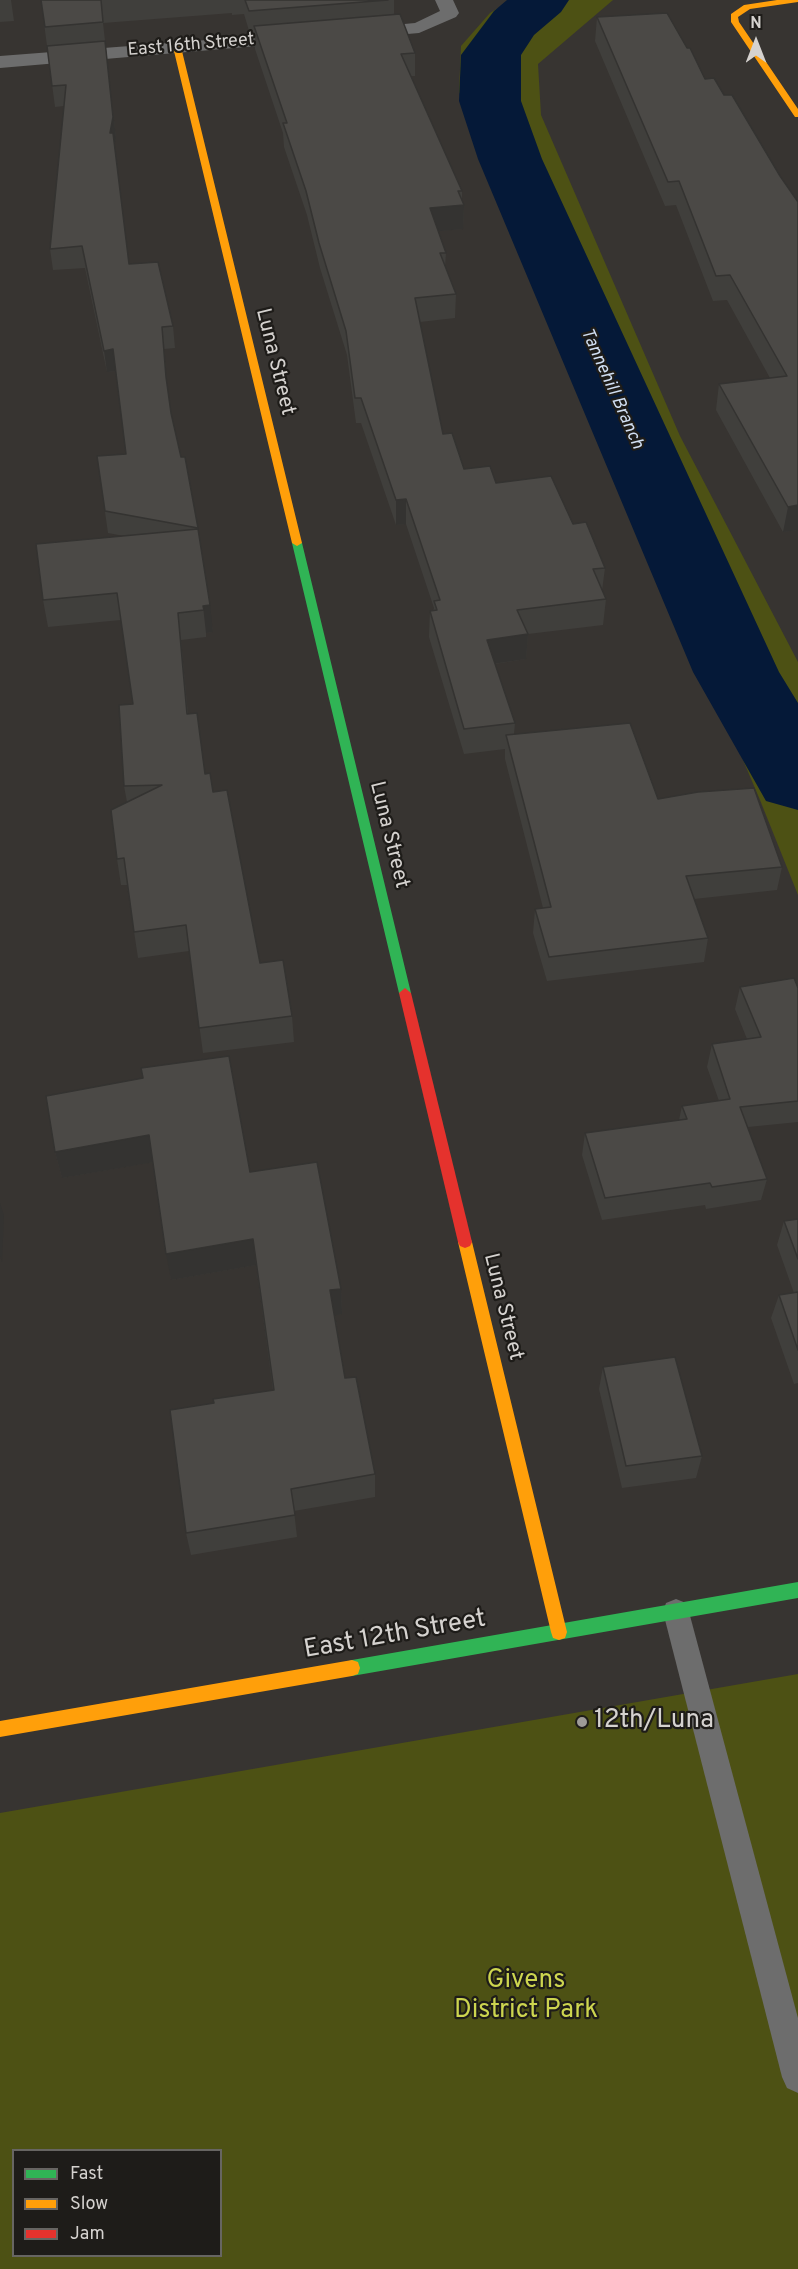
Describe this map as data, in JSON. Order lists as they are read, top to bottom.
{
  "streets": {
    "street": ["East 16th Street", "Luna Street", "East 12th Street"]
  },
  "crossings": [
    ["East 16th Street", "Luna Street"],
    ["Luna Street", "East 12th Street"]
  ],
  "water": ["Tannehill Branch"],
  "parks": ["Givens District Park"],
  "places": ["12th/Luna"],
  "legend": ["Fast", "Slow", "Jam"],
  "north": "top"
}
